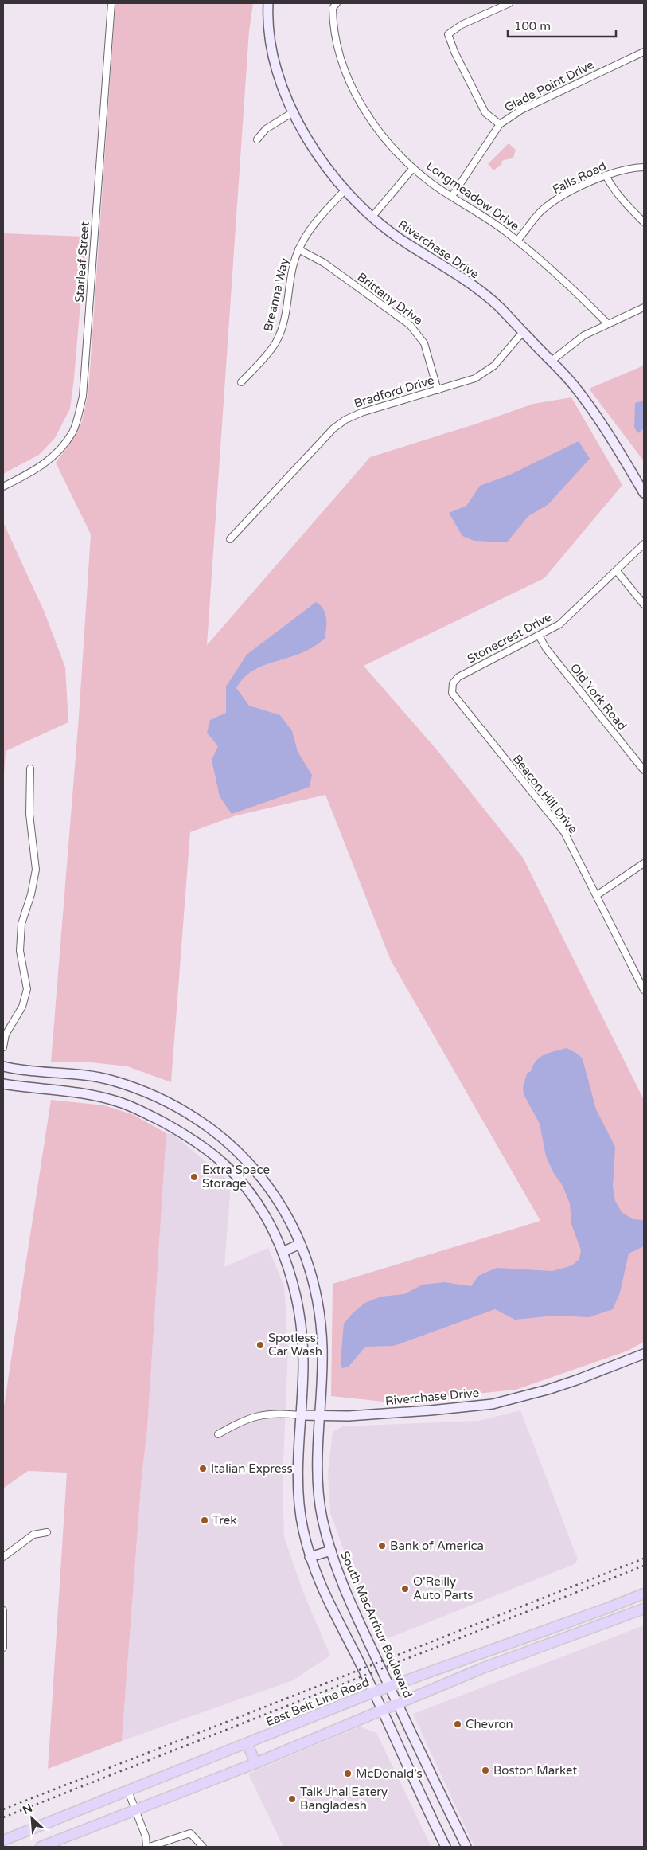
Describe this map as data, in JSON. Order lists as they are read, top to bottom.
{
  "streets": {
    "main road": ["Riverchase Drive", "South MacArthur Boulevard", "East Belt Line Road"],
    "street": [
      "Glade Point Drive",
      "Falls Road",
      "Longmeadow Drive",
      "Starleaf Street",
      "Breanna Way",
      "Brittany Drive",
      "Bradford Drive",
      "Stonecrest Drive",
      "Old York Road",
      "Beacon Hill Drive"
    ]
  },
  "crossings": [
    ["Glade Point Drive", "Longmeadow Drive"],
    ["Falls Road", "Longmeadow Drive"],
    ["Riverchase Drive", "Breanna Way"],
    ["Riverchase Drive", "Bradford Drive"],
    ["Riverchase Drive", "South MacArthur Boulevard"],
    ["Breanna Way", "Brittany Drive"],
    ["Brittany Drive", "Bradford Drive"],
    ["Stonecrest Drive", "Old York Road"],
    ["Stonecrest Drive", "Beacon Hill Drive"],
    ["South MacArthur Boulevard", "East Belt Line Road"]
  ],
  "places": [
    "Extra Space Storage",
    "Spotless Car Wash",
    "Italian Express",
    "Trek",
    "Bank of America",
    "O'Reilly Auto Parts",
    "Chevron",
    "Boston Market",
    "McDonald's",
    "Talk Jhal Eatery Bangladesh"
  ],
  "scale_bar": "100 m",
  "north": "top left"
}
